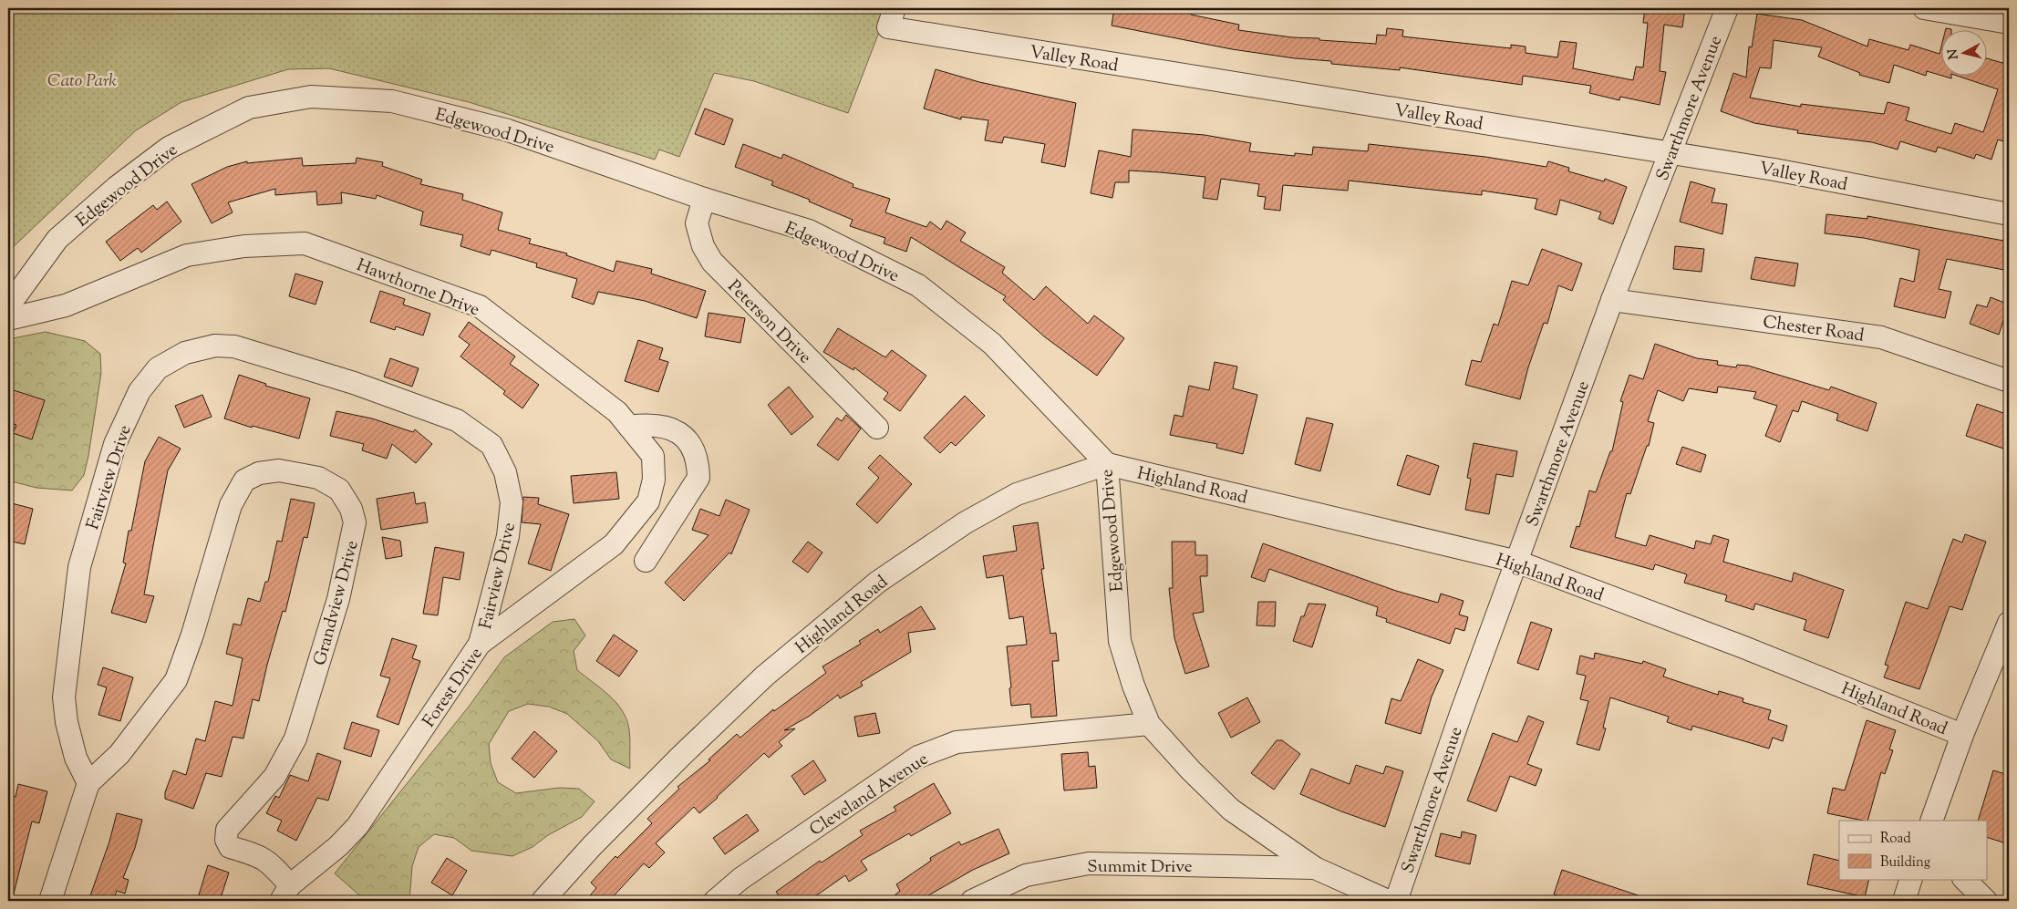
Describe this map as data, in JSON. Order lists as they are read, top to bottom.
{
  "streets": {
    "street": [
      "Valley Road",
      "Swarthmore Avenue",
      "Edgewood Drive",
      "Hawthorne Drive",
      "Peterson Drive",
      "Chester Road",
      "Fairview Drive",
      "Highland Road",
      "Grandview Drive",
      "Forest Drive",
      "Cleveland Avenue",
      "Summit Drive"
    ]
  },
  "crossings": [
    ["Valley Road", "Swarthmore Avenue"],
    ["Swarthmore Avenue", "Chester Road"],
    ["Swarthmore Avenue", "Highland Road"],
    ["Edgewood Drive", "Peterson Drive"],
    ["Edgewood Drive", "Highland Road"],
    ["Edgewood Drive", "Cleveland Avenue"],
    ["Edgewood Drive", "Summit Drive"],
    ["Hawthorne Drive", "Forest Drive"],
    ["Fairview Drive", "Grandview Drive"],
    ["Fairview Drive", "Forest Drive"],
    ["Grandview Drive", "Forest Drive"]
  ],
  "parks": ["Cato Park"],
  "legend": ["Road", "Building"],
  "north": "left"
}
